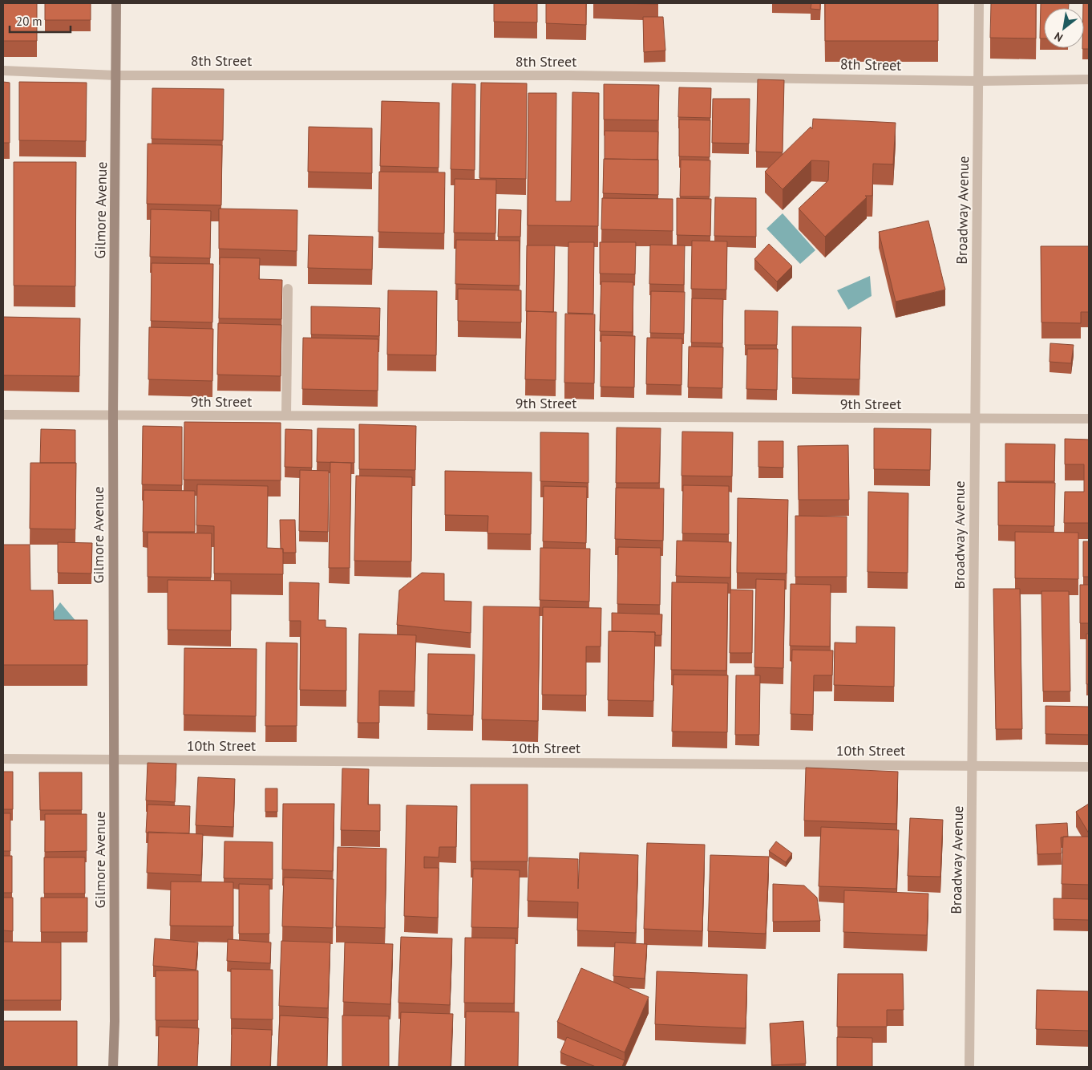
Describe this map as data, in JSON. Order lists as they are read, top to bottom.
{
  "streets": {
    "main road": ["Gilmore Avenue"],
    "street": [
      "8th Street",
      "Broadway Avenue",
      "9th Street",
      "10th Street"
    ]
  },
  "crossings": [
    ["8th Street", "Gilmore Avenue"],
    ["8th Street", "Broadway Avenue"],
    ["Gilmore Avenue", "9th Street"],
    ["Gilmore Avenue", "10th Street"],
    ["Broadway Avenue", "9th Street"],
    ["Broadway Avenue", "10th Street"]
  ],
  "scale_bar": "20 m",
  "north": "bottom left"
}
